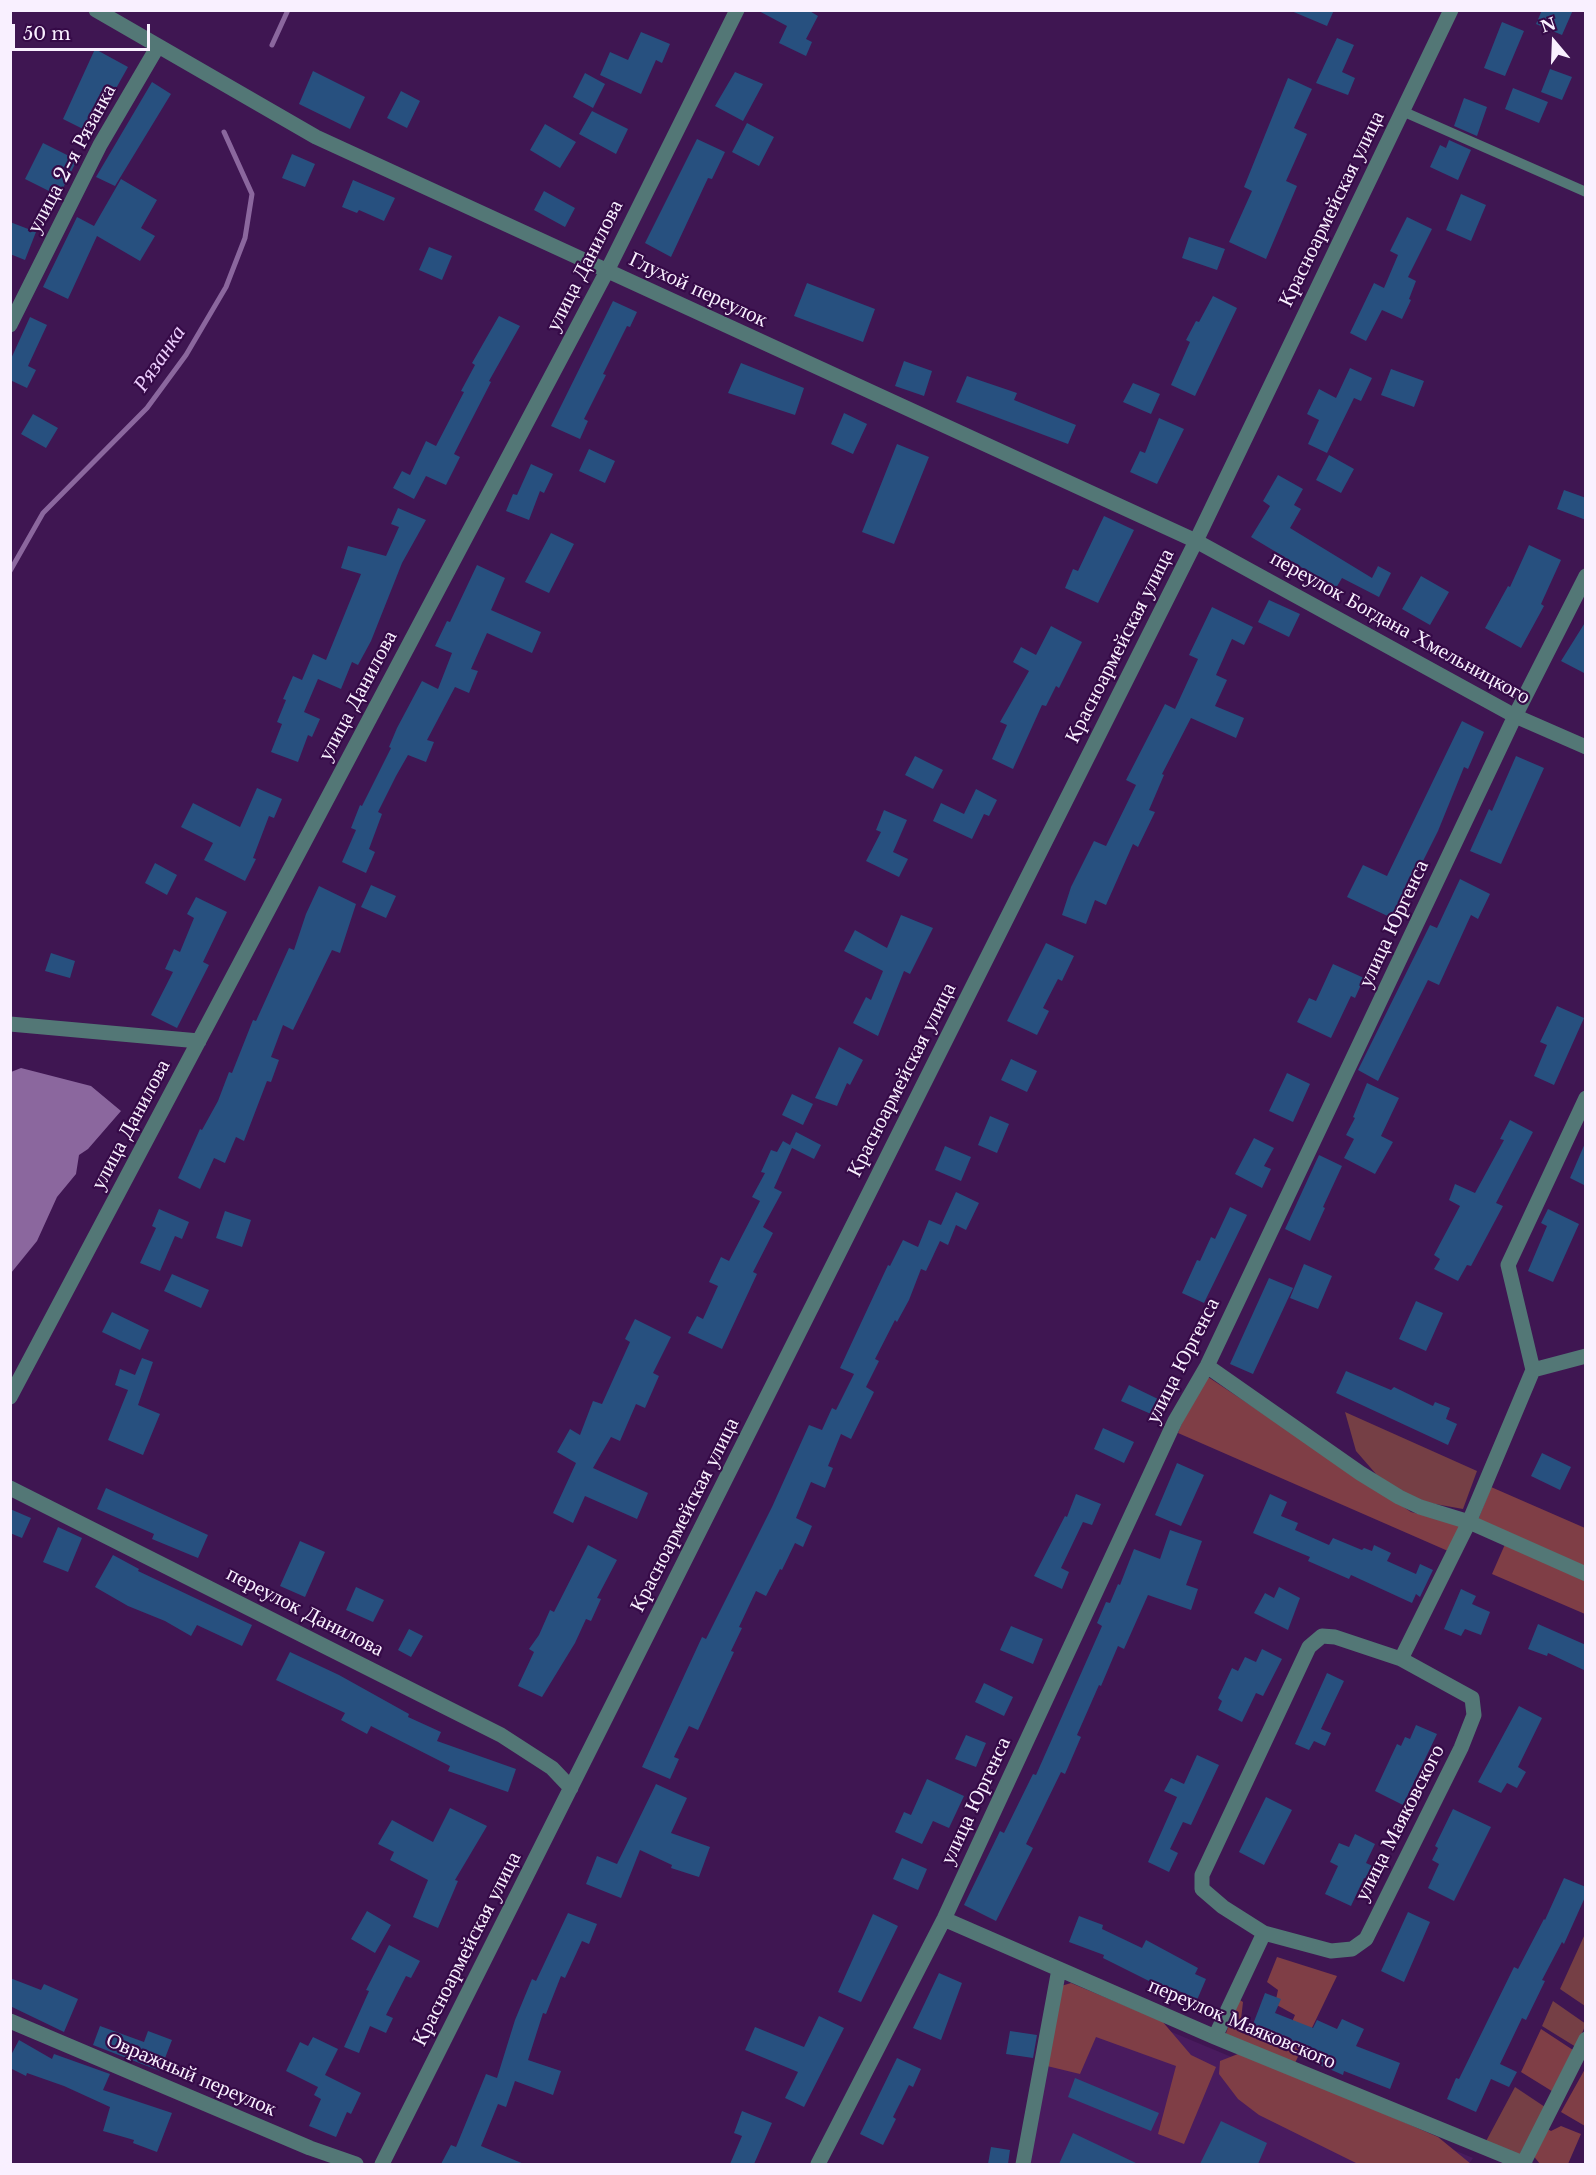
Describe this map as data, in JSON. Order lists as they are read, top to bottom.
{
  "streets": {
    "street": [
      "улица 2-я Рязанка",
      "Красноармейская улица",
      "улица Данилова",
      "Глухой переулок",
      "переулок Богдана Хмельницкого",
      "улица Юргенса",
      "переулок Данилова",
      "улица Маяковского",
      "переулок Маяковского",
      "Овражный переулок"
    ]
  },
  "crossings": [
    ["улица 2-я Рязанка", "Глухой переулок"],
    ["Красноармейская улица", "Глухой переулок"],
    ["Красноармейская улица", "переулок Богдана Хмельницкого"],
    ["Красноармейская улица", "переулок Данилова"],
    ["улица Данилова", "Глухой переулок"],
    ["Глухой переулок", "переулок Богдана Хмельницкого"],
    ["переулок Богдана Хмельницкого", "улица Юргенса"],
    ["улица Юргенса", "переулок Маяковского"]
  ],
  "water": ["Рязанка"],
  "scale_bar": "50 m",
  "north": "top"
}
